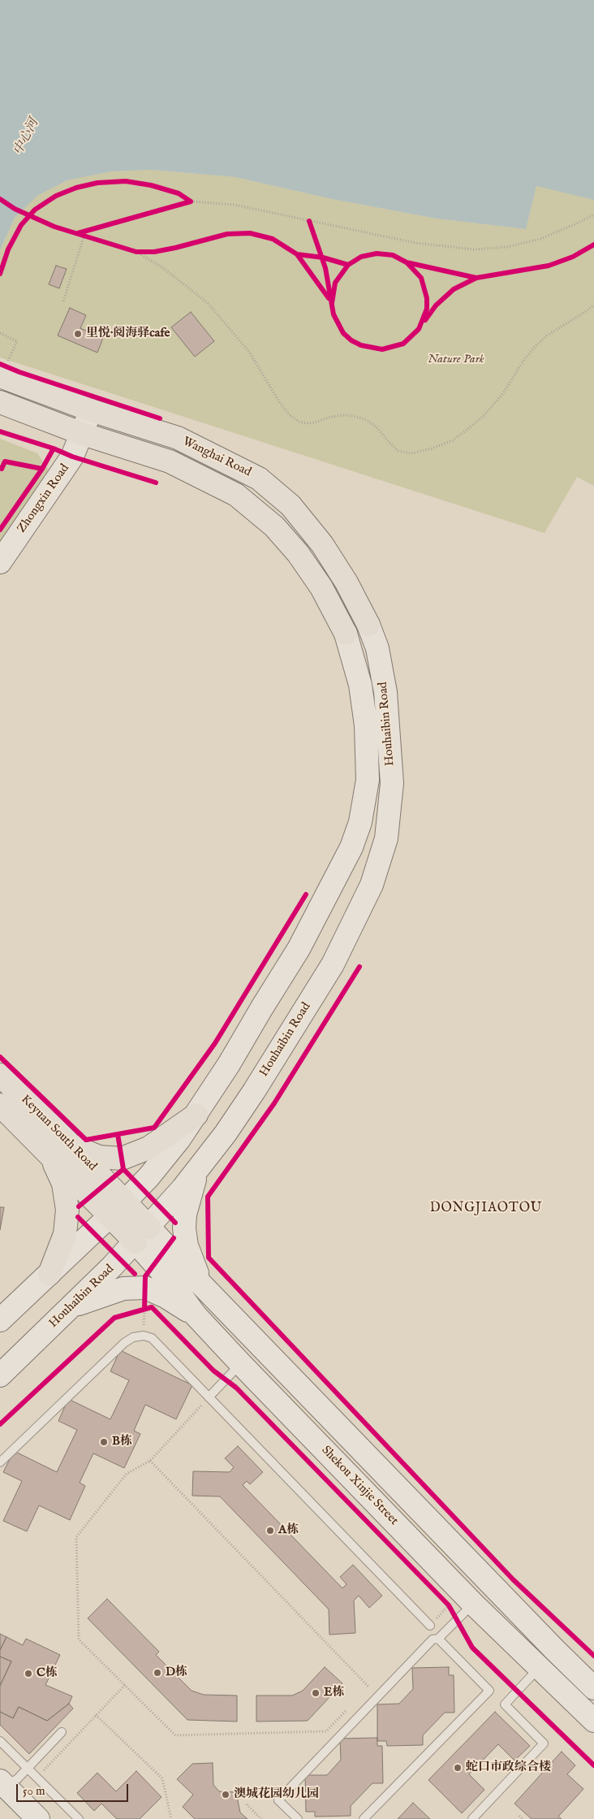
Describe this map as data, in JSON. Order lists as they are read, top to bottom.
{
  "streets": {
    "main road": [
      "Wanghai Road",
      "Zhongxin Road",
      "Houhaibin Road",
      "Keyuan South Road",
      "Shekou Xinjie Street"
    ]
  },
  "crossings": [
    ["Wanghai Road", "Zhongxin Road"],
    ["Wanghai Road", "Houhaibin Road"],
    ["Houhaibin Road", "Keyuan South Road"],
    ["Houhaibin Road", "Shekou Xinjie Street"],
    ["Keyuan South Road", "Shekou Xinjie Street"]
  ],
  "districts": ["DONGJIAOTOU"],
  "water": ["中心河"],
  "parks": ["Nature Park"],
  "places": [
    "里悦·阅海驿cafe",
    "B栋",
    "A栋",
    "D栋",
    "C栋",
    "E栋",
    "蛇口市政综合楼",
    "澳城花园幼儿园"
  ],
  "scale_bar": "50 m"
}
